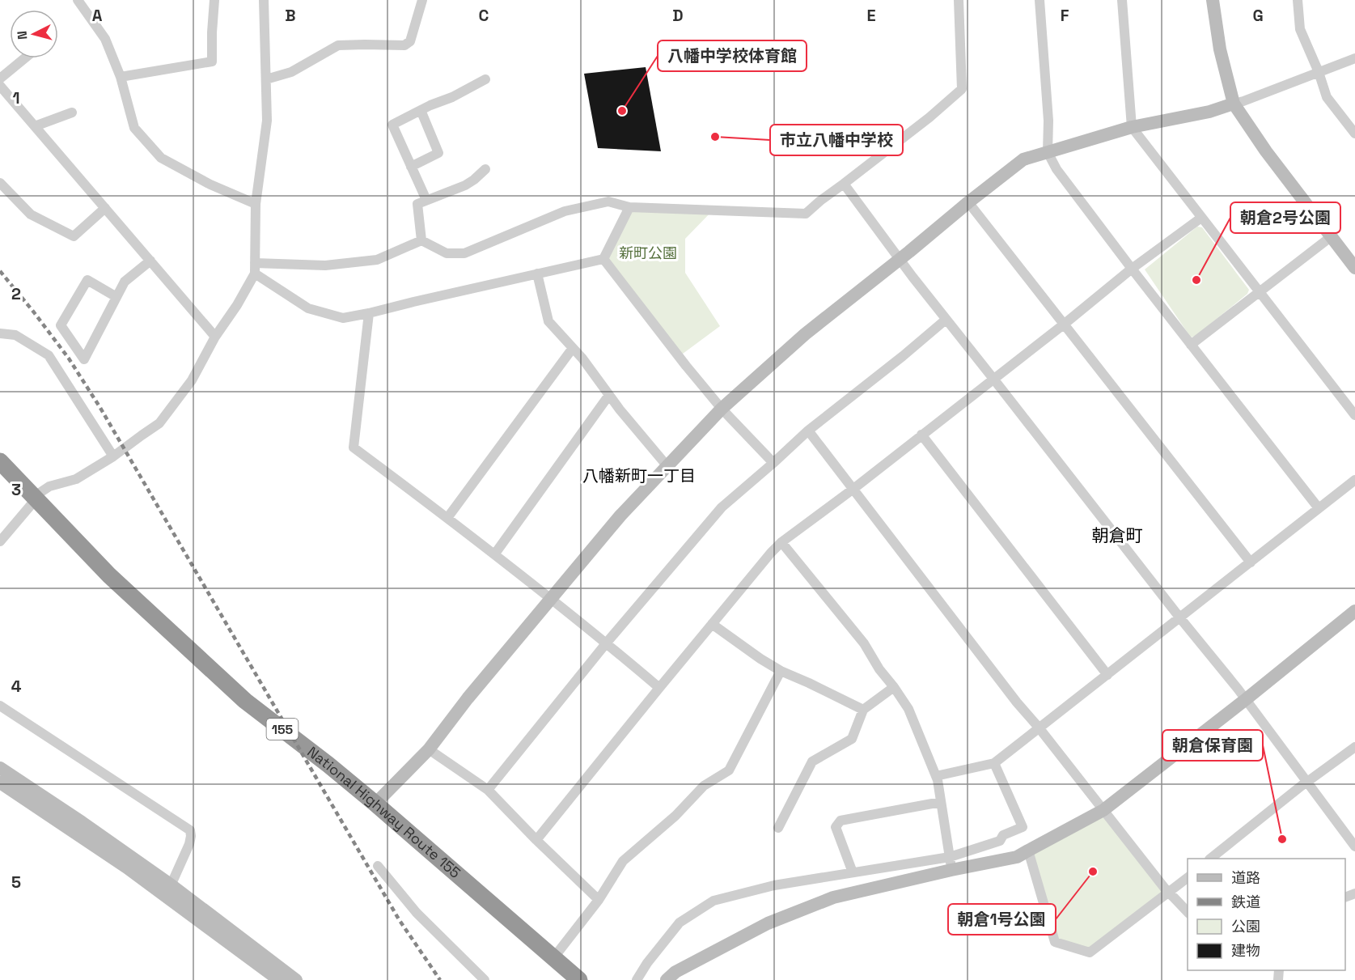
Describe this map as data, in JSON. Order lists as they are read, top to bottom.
{
  "streets": {
    "highway": ["155", "National Highway Route 155"]
  },
  "districts": ["八幡新町一丁目", "朝倉町"],
  "parks": ["新町公園"],
  "places": [
    "八幡中学校体育館",
    "市立八幡中学校",
    "朝倉2号公園",
    "朝倉保育園",
    "朝倉1号公園"
  ],
  "legend": [
    "道路",
    "鉄道",
    "公園",
    "建物"
  ],
  "north": "left",
  "grid": {
    "columns": [
      "A",
      "B",
      "C",
      "D",
      "E",
      "F",
      "G"
    ],
    "rows": [
      "1",
      "2",
      "3",
      "4",
      "5"
    ]
  }
}
